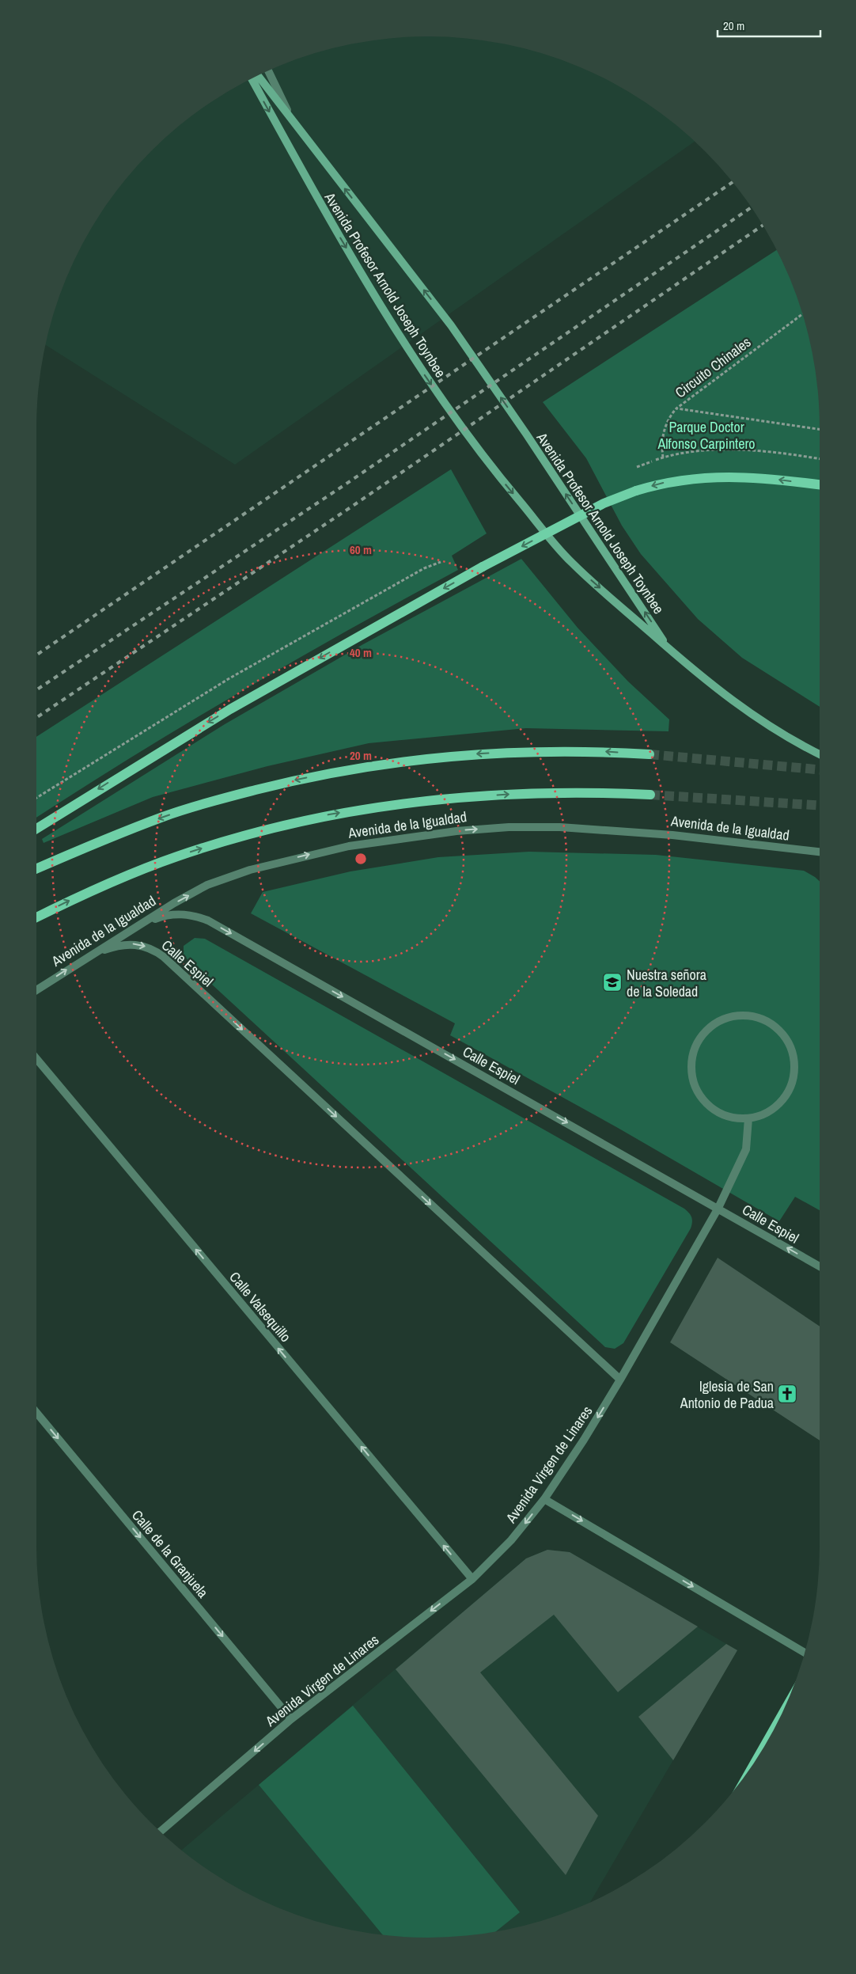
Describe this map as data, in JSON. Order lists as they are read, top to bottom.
{
  "streets": {
    "main road": ["Avenida Profesor Arnold Joseph Toynbee", "Avenida de la Igualdad"],
    "street": [
      "Calle Espiel",
      "Calle Valsequillo",
      "Avenida Virgen de Linares",
      "Calle de la Granjuela"
    ],
    "path": ["Circuito Chinales"]
  },
  "crossings": [
    ["Avenida de la Igualdad", "Calle Espiel"],
    ["Calle Espiel", "Avenida Virgen de Linares"],
    ["Calle Valsequillo", "Avenida Virgen de Linares"],
    ["Avenida Virgen de Linares", "Calle de la Granjuela"]
  ],
  "one_way": [
    "Calle Espiel",
    "Calle Valsequillo",
    "Avenida Virgen de Linares",
    "Calle de la Granjuela"
  ],
  "parks": ["Parque Doctor Alfonso Carpintero"],
  "places": {
    "school or university": ["Nuestra señora de la Soledad"],
    "church": ["Iglesia de San Antonio de Padua"]
  },
  "scale_bar": "20 m",
  "rings": ["60 m", "40 m", "20 m"]
}
